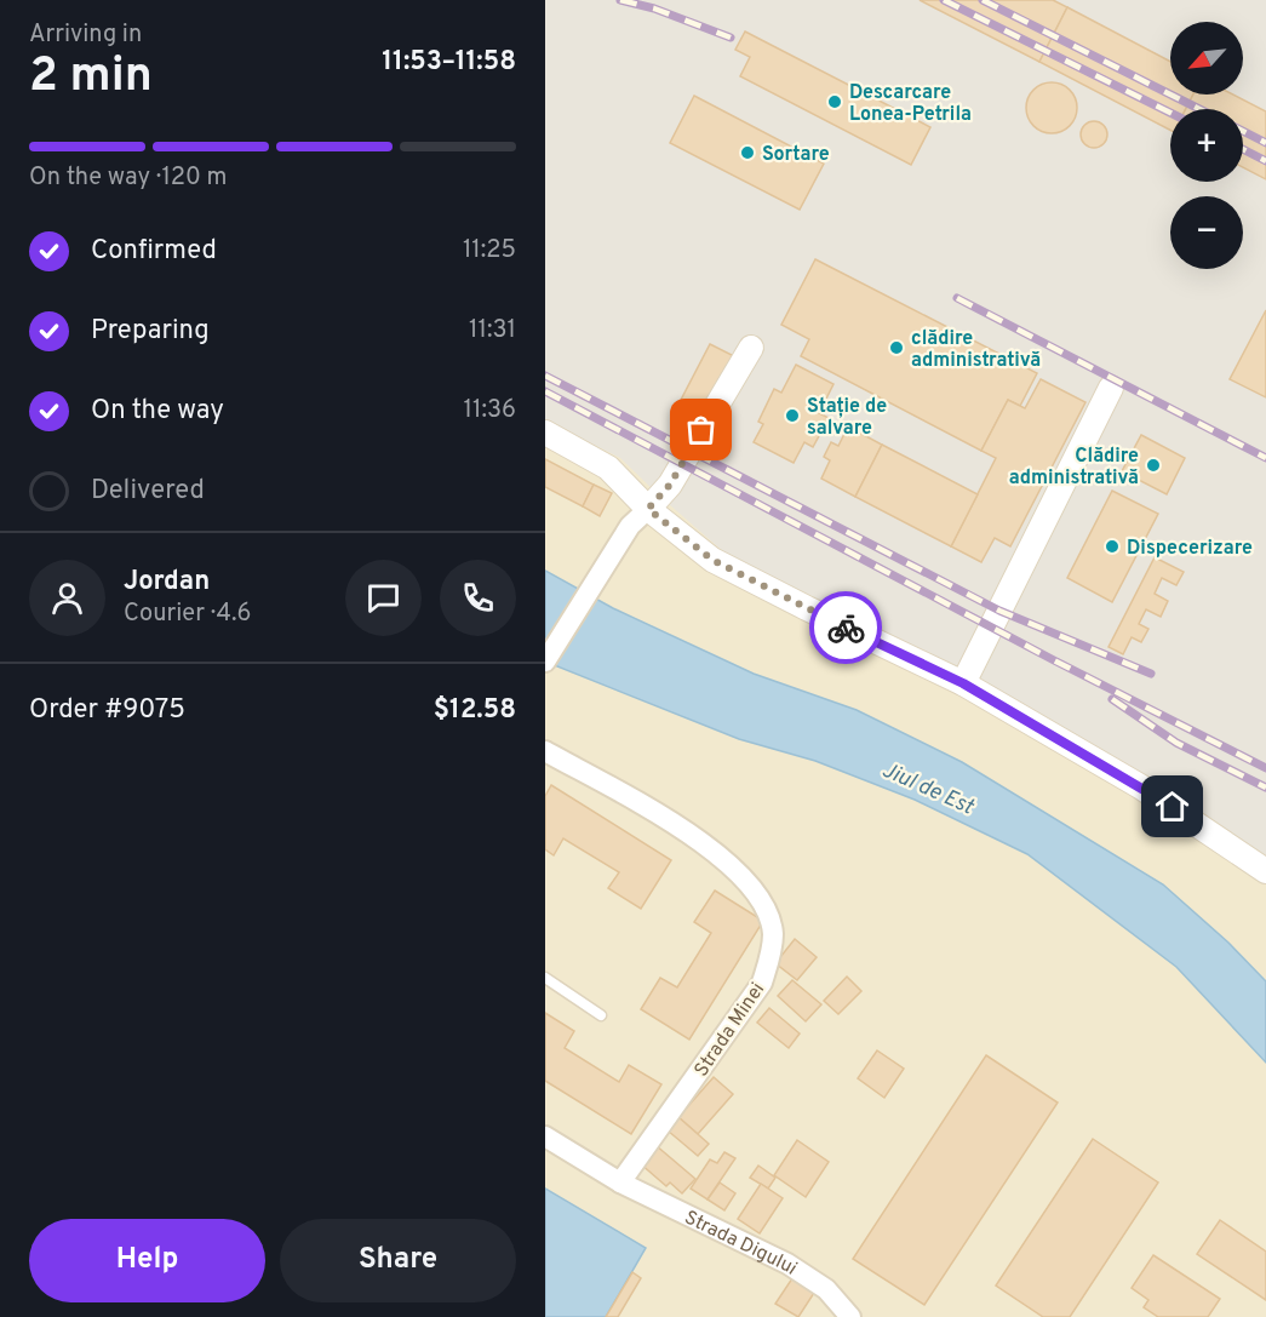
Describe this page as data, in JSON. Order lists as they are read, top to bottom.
{
  "streets": {
    "street": ["Strada Minei", "Strada Digului"]
  },
  "crossings": [
    ["Strada Minei", "Strada Digului"]
  ],
  "water": ["Jiul de Est"],
  "places": [
    "Descarcare Lonea-Petrila",
    "Sortare",
    "clădire administrativă",
    "Stație de salvare",
    "Clădire administrativă",
    "Dispecerizare"
  ],
  "north": "bottom left",
  "page": {
    "heading": ["2 min", "Arriving in", "11:53–11:58"],
    "panel": [
      "Jordan",
      "Courier · 4.6",
      "Order #9075",
      "$12.58"
    ],
    "map_buttons": ["+", "−"],
    "bar": "On the way · 120 m",
    "list": [
      ["Confirmed", "11:25"],
      ["Preparing", "11:31"],
      ["On the way", "11:36"],
      "Delivered"
    ],
    "buttons": ["Help", "Share"]
  }
}
